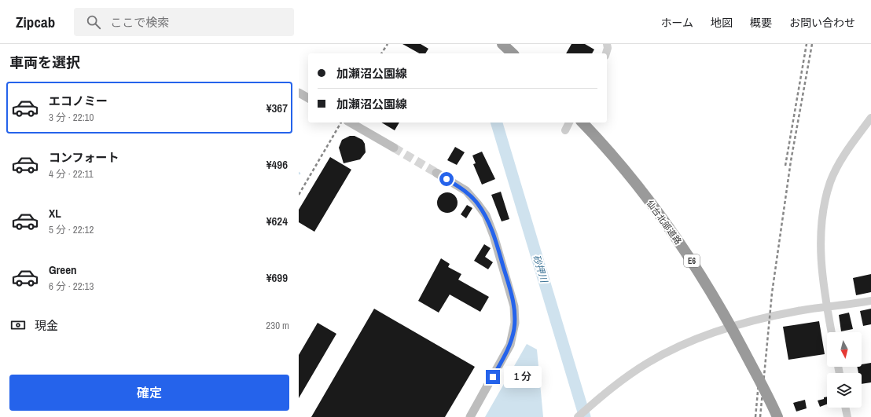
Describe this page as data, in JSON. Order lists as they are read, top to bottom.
{
  "streets": {
    "highway": ["仙台北部道路", "E6"]
  },
  "water": ["砂押川"],
  "north": "bottom",
  "page": {
    "header": "Zipcab",
    "search": "ここで検索",
    "nav": [
      "ホーム",
      "地図",
      "概要",
      "お問い合わせ"
    ],
    "heading": "車両を選択",
    "banner": ["加瀬沼公園線", "加瀬沼公園線"],
    "list": [
      {
        "name": "エコノミー",
        "note": "3 分 · 22:10",
        "value": "¥367"
      },
      {
        "name": "コンフォート",
        "note": "4 分 · 22:11",
        "value": "¥496"
      },
      {
        "name": "XL",
        "note": "5 分 · 22:12",
        "value": "¥624"
      },
      {
        "name": "Green",
        "note": "6 分 · 22:13",
        "value": "¥699"
      }
    ],
    "pay": ["現金", "230 m"],
    "bubble": "1 分",
    "buttons": "確定"
  }
}
